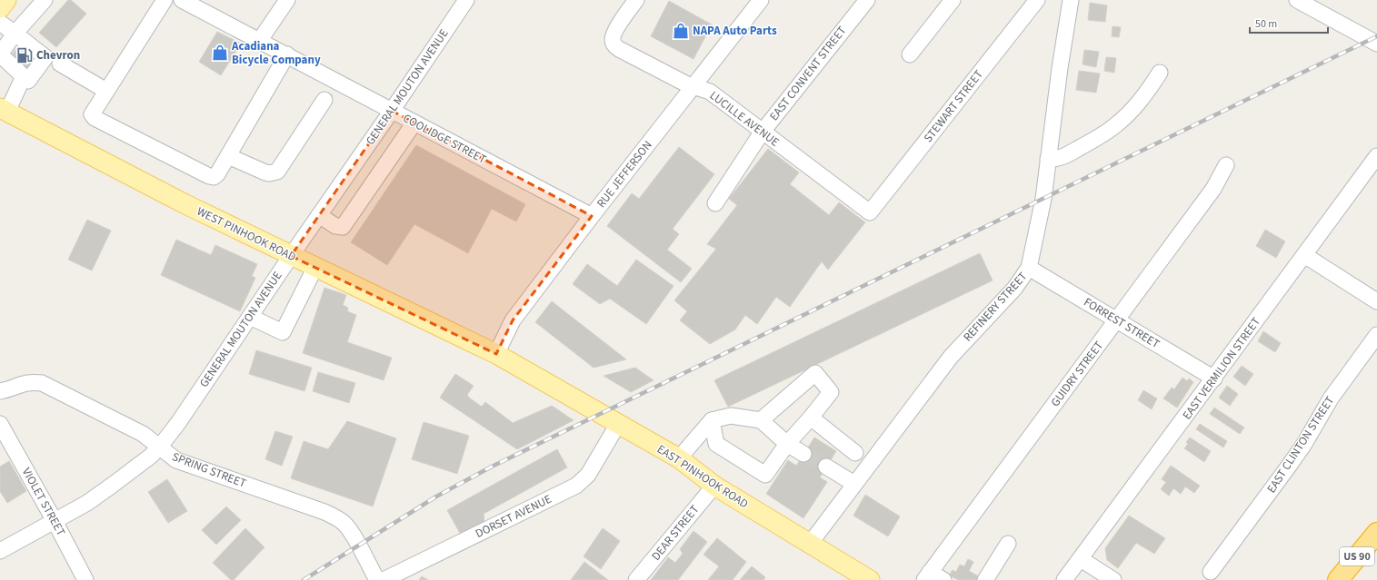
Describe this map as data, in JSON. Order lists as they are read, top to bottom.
{
  "streets": {
    "highway": ["US 90"],
    "main road": ["WEST PINHOOK ROAD", "EAST PINHOOK ROAD"],
    "street": [
      "EAST CONVENT STREET",
      "GENERAL MOUTON AVENUE",
      "STEWART STREET",
      "LUCILLE AVENUE",
      "COOLIDGE STREET",
      "RUE JEFFERSON",
      "REFINERY STREET",
      "FORREST STREET",
      "EAST VERMILION STREET",
      "GUIDRY STREET",
      "EAST CLINTON STREET",
      "SPRING STREET",
      "VIOLET STREET",
      "DORSET AVENUE",
      "DEAR STREET"
    ]
  },
  "crossings": [
    ["EAST CONVENT STREET", "LUCILLE AVENUE"],
    ["GENERAL MOUTON AVENUE", "COOLIDGE STREET"],
    ["GENERAL MOUTON AVENUE", "WEST PINHOOK ROAD"],
    ["GENERAL MOUTON AVENUE", "SPRING STREET"],
    ["GENERAL MOUTON AVENUE", "VIOLET STREET"],
    ["STEWART STREET", "LUCILLE AVENUE"],
    ["LUCILLE AVENUE", "RUE JEFFERSON"],
    ["COOLIDGE STREET", "RUE JEFFERSON"],
    ["RUE JEFFERSON", "WEST PINHOOK ROAD"],
    ["RUE JEFFERSON", "EAST PINHOOK ROAD"],
    ["WEST PINHOOK ROAD", "EAST PINHOOK ROAD"],
    ["REFINERY STREET", "FORREST STREET"],
    ["REFINERY STREET", "EAST PINHOOK ROAD"],
    ["FORREST STREET", "EAST VERMILION STREET"],
    ["FORREST STREET", "GUIDRY STREET"],
    ["EAST PINHOOK ROAD", "DORSET AVENUE"],
    ["EAST PINHOOK ROAD", "DEAR STREET"]
  ],
  "places": {
    "shop": ["NAPA Auto Parts", "Acadiana Bicycle Company"],
    "fuel station": ["Chevron"]
  },
  "scale_bar": "50 m"
}
